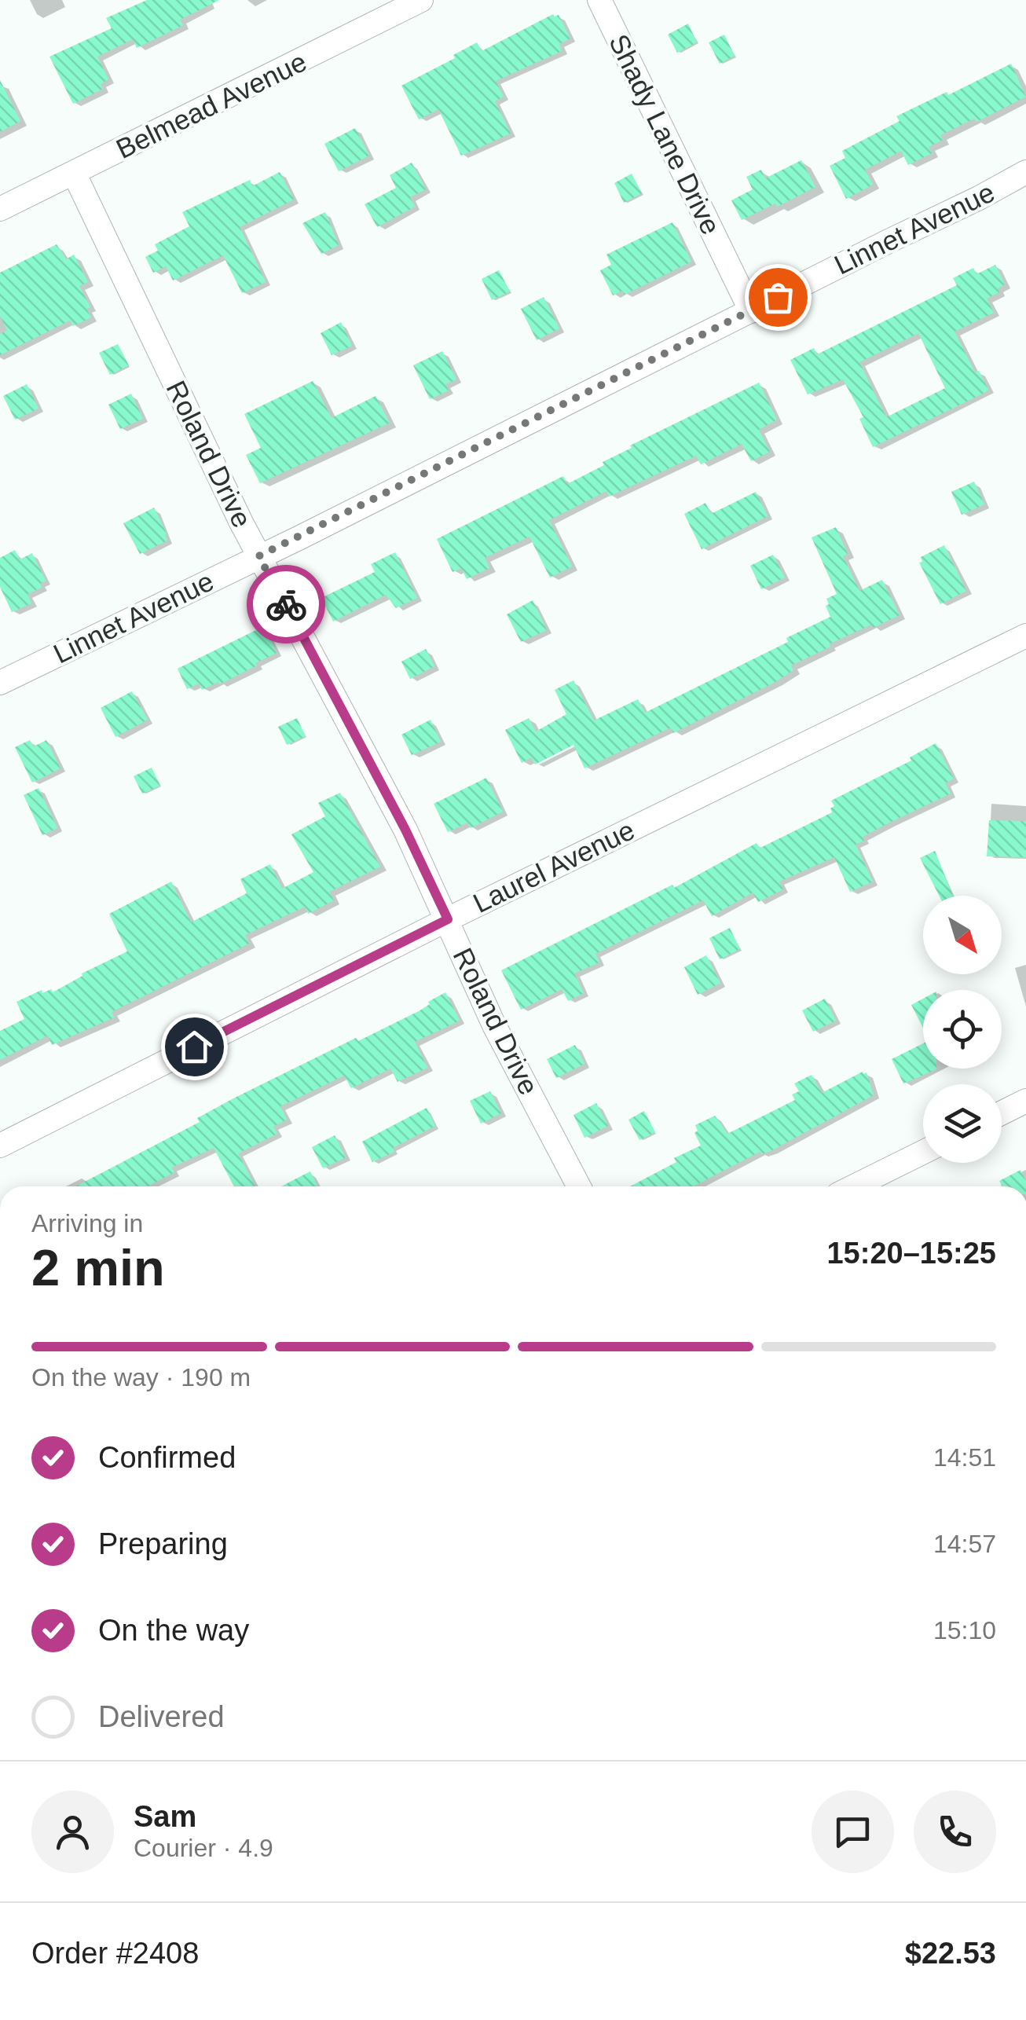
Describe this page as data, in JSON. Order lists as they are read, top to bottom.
{
  "streets": {
    "street": [
      "Belmead Avenue",
      "Shady Lane Drive",
      "Linnet Avenue",
      "Roland Drive",
      "Laurel Avenue"
    ]
  },
  "crossings": [
    ["Belmead Avenue", "Roland Drive"],
    ["Shady Lane Drive", "Linnet Avenue"],
    ["Linnet Avenue", "Roland Drive"],
    ["Roland Drive", "Laurel Avenue"]
  ],
  "north": "bottom right",
  "page": {
    "heading": ["2 min", "Arriving in", "15:20–15:25"],
    "panel": [
      "Sam",
      "Courier · 4.9",
      "Order #2408",
      "$22.53"
    ],
    "bar": "On the way · 190 m",
    "list": [
      ["Confirmed", "14:51"],
      ["Preparing", "14:57"],
      ["On the way", "15:10"],
      "Delivered"
    ]
  }
}
